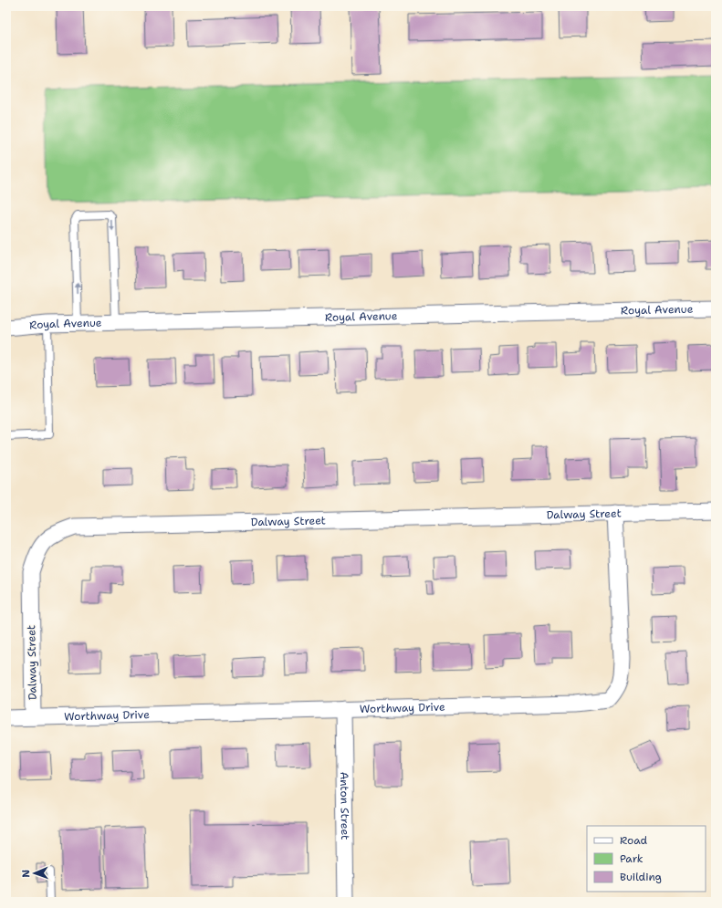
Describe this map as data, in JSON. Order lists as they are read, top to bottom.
{
  "streets": {
    "street": [
      "Royal Avenue",
      "Dalway Street",
      "Worthway Drive",
      "Anton Street"
    ]
  },
  "crossings": [
    ["Dalway Street", "Worthway Drive"],
    ["Worthway Drive", "Anton Street"]
  ],
  "legend": ["Road", "Park", "Building"],
  "north": "left"
}
